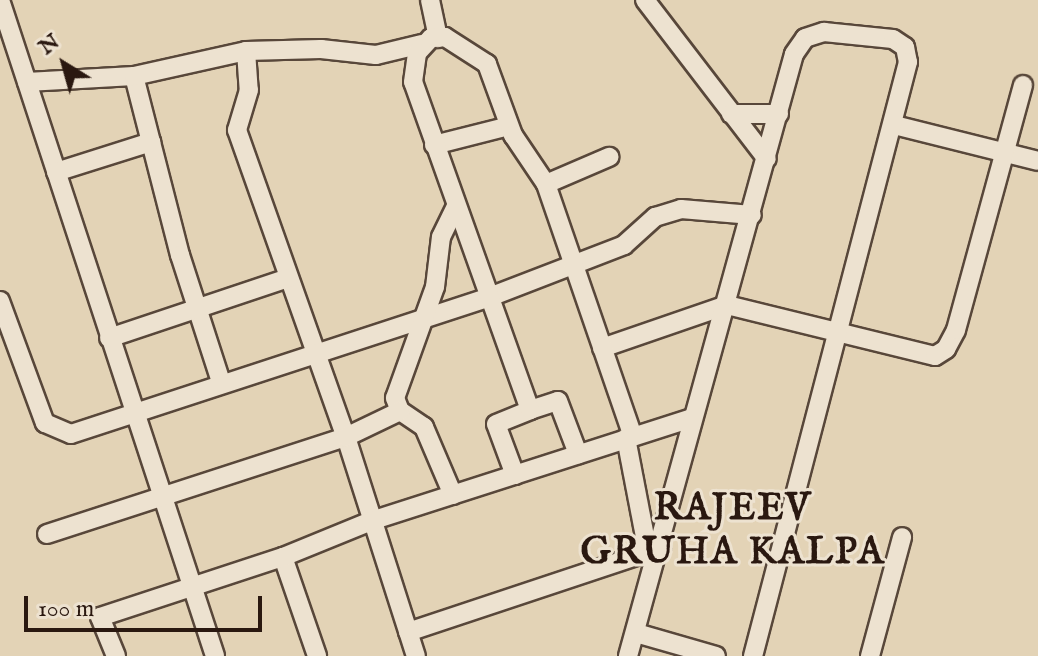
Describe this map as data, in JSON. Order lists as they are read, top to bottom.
{
  "districts": ["RAJEEV GRUHA KALPA"],
  "scale_bar": "100 m",
  "north": "top left"
}
